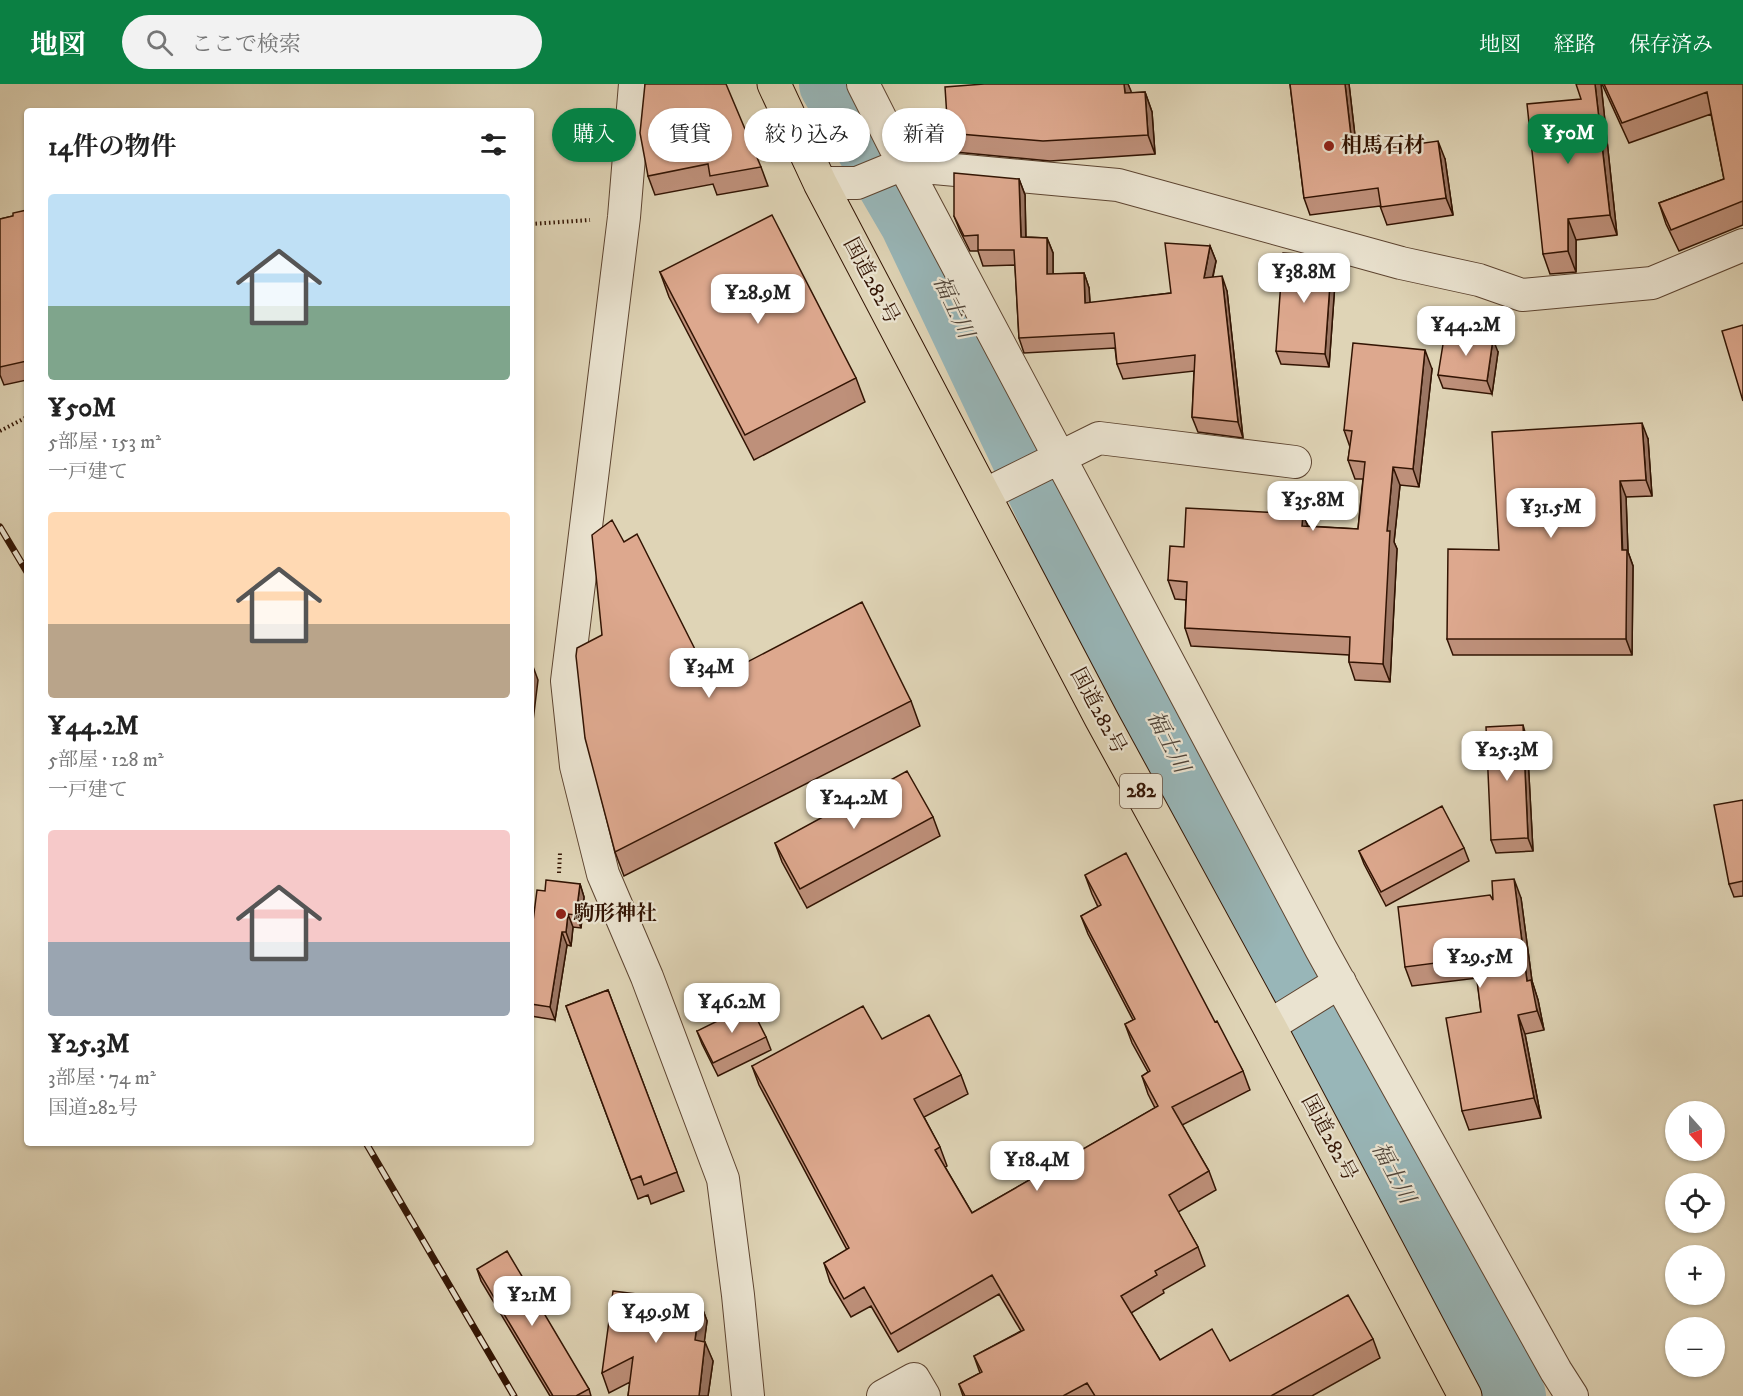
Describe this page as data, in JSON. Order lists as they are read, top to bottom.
{
  "streets": {
    "highway": ["国道282号", "282"]
  },
  "water": ["福士川"],
  "places": ["相馬石材", "駒形神社"],
  "north": "bottom",
  "page": {
    "header": "地図",
    "search": "ここで検索",
    "nav": ["地図", "経路", "保存済み"],
    "chip": [
      "購入",
      "賃貸",
      "絞り込み",
      "新着"
    ],
    "heading": "14件の物件",
    "price": [
      "¥50M",
      "¥38.8M",
      "¥28.9M",
      "¥44.2M",
      "¥35.8M",
      "¥31.5M",
      "¥34M",
      "¥25.3M",
      "¥24.2M",
      "¥29.5M",
      "¥46.2M",
      "¥18.4M",
      "¥21M",
      "¥49.9M"
    ],
    "list": [
      {
        "name": "¥50M",
        "note": "5部屋 · 153 m² · 一戸建て"
      },
      {
        "name": "¥44.2M",
        "note": "5部屋 · 128 m² · 一戸建て"
      },
      {
        "name": "¥25.3M",
        "note": "3部屋 · 74 m² · 国道282号"
      }
    ],
    "map_buttons": ["+", "−"]
  }
}
